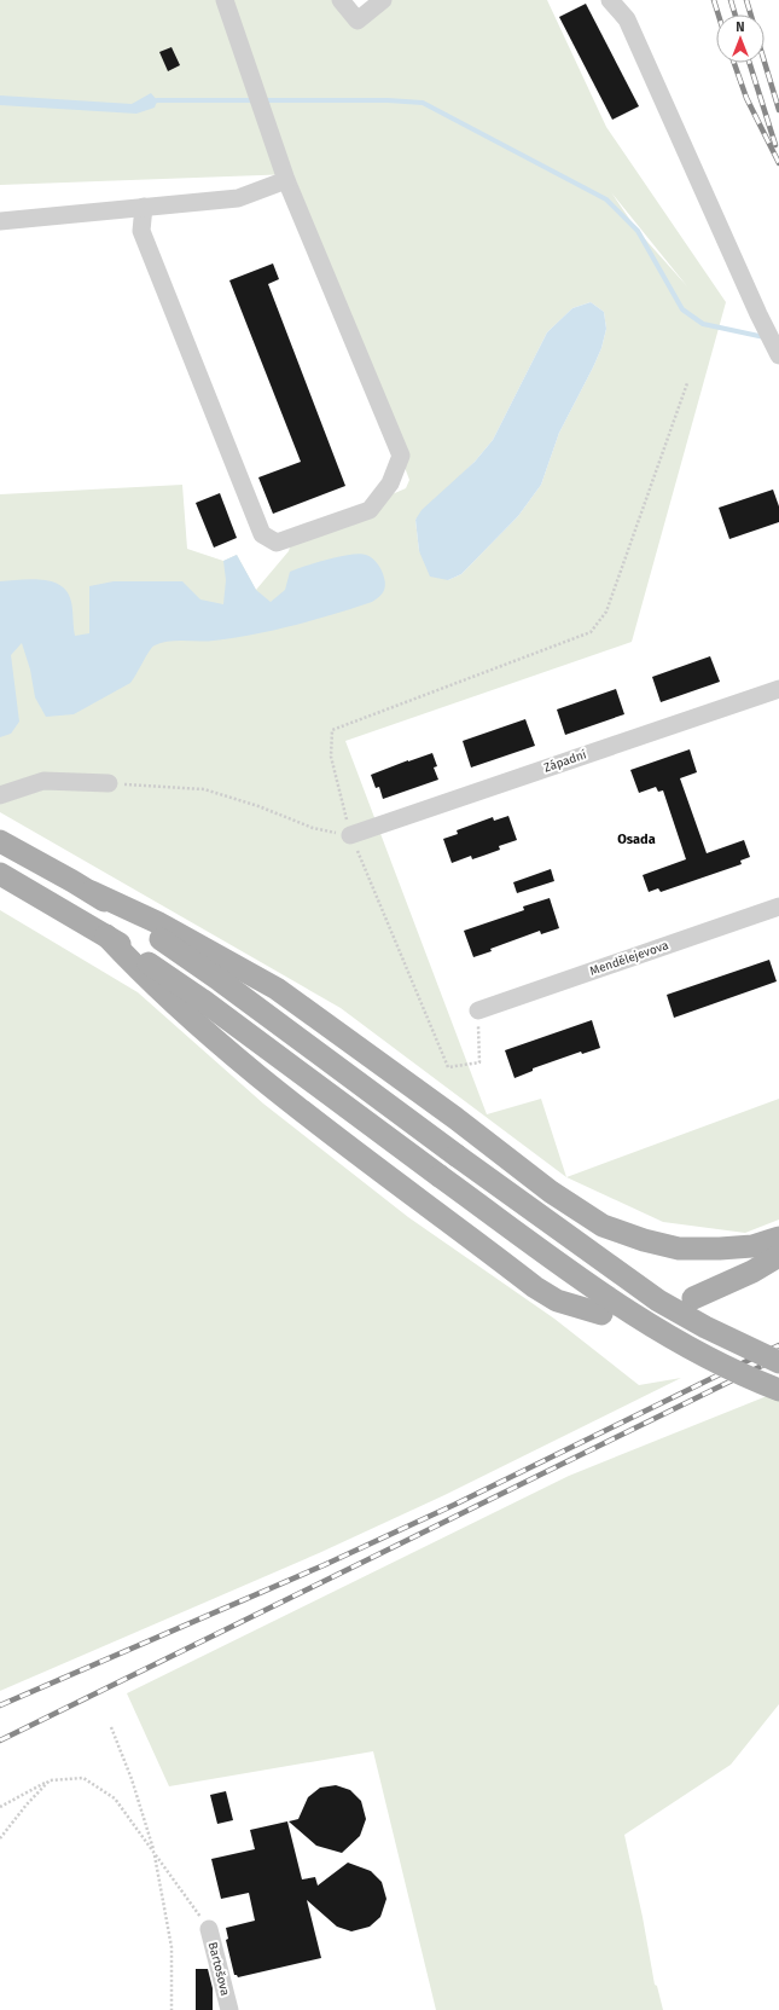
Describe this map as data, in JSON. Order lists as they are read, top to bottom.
{
  "streets": {
    "street": ["Západní", "Mendělejevova", "Bartošova"]
  },
  "districts": ["Osada"],
  "north": "top"
}
